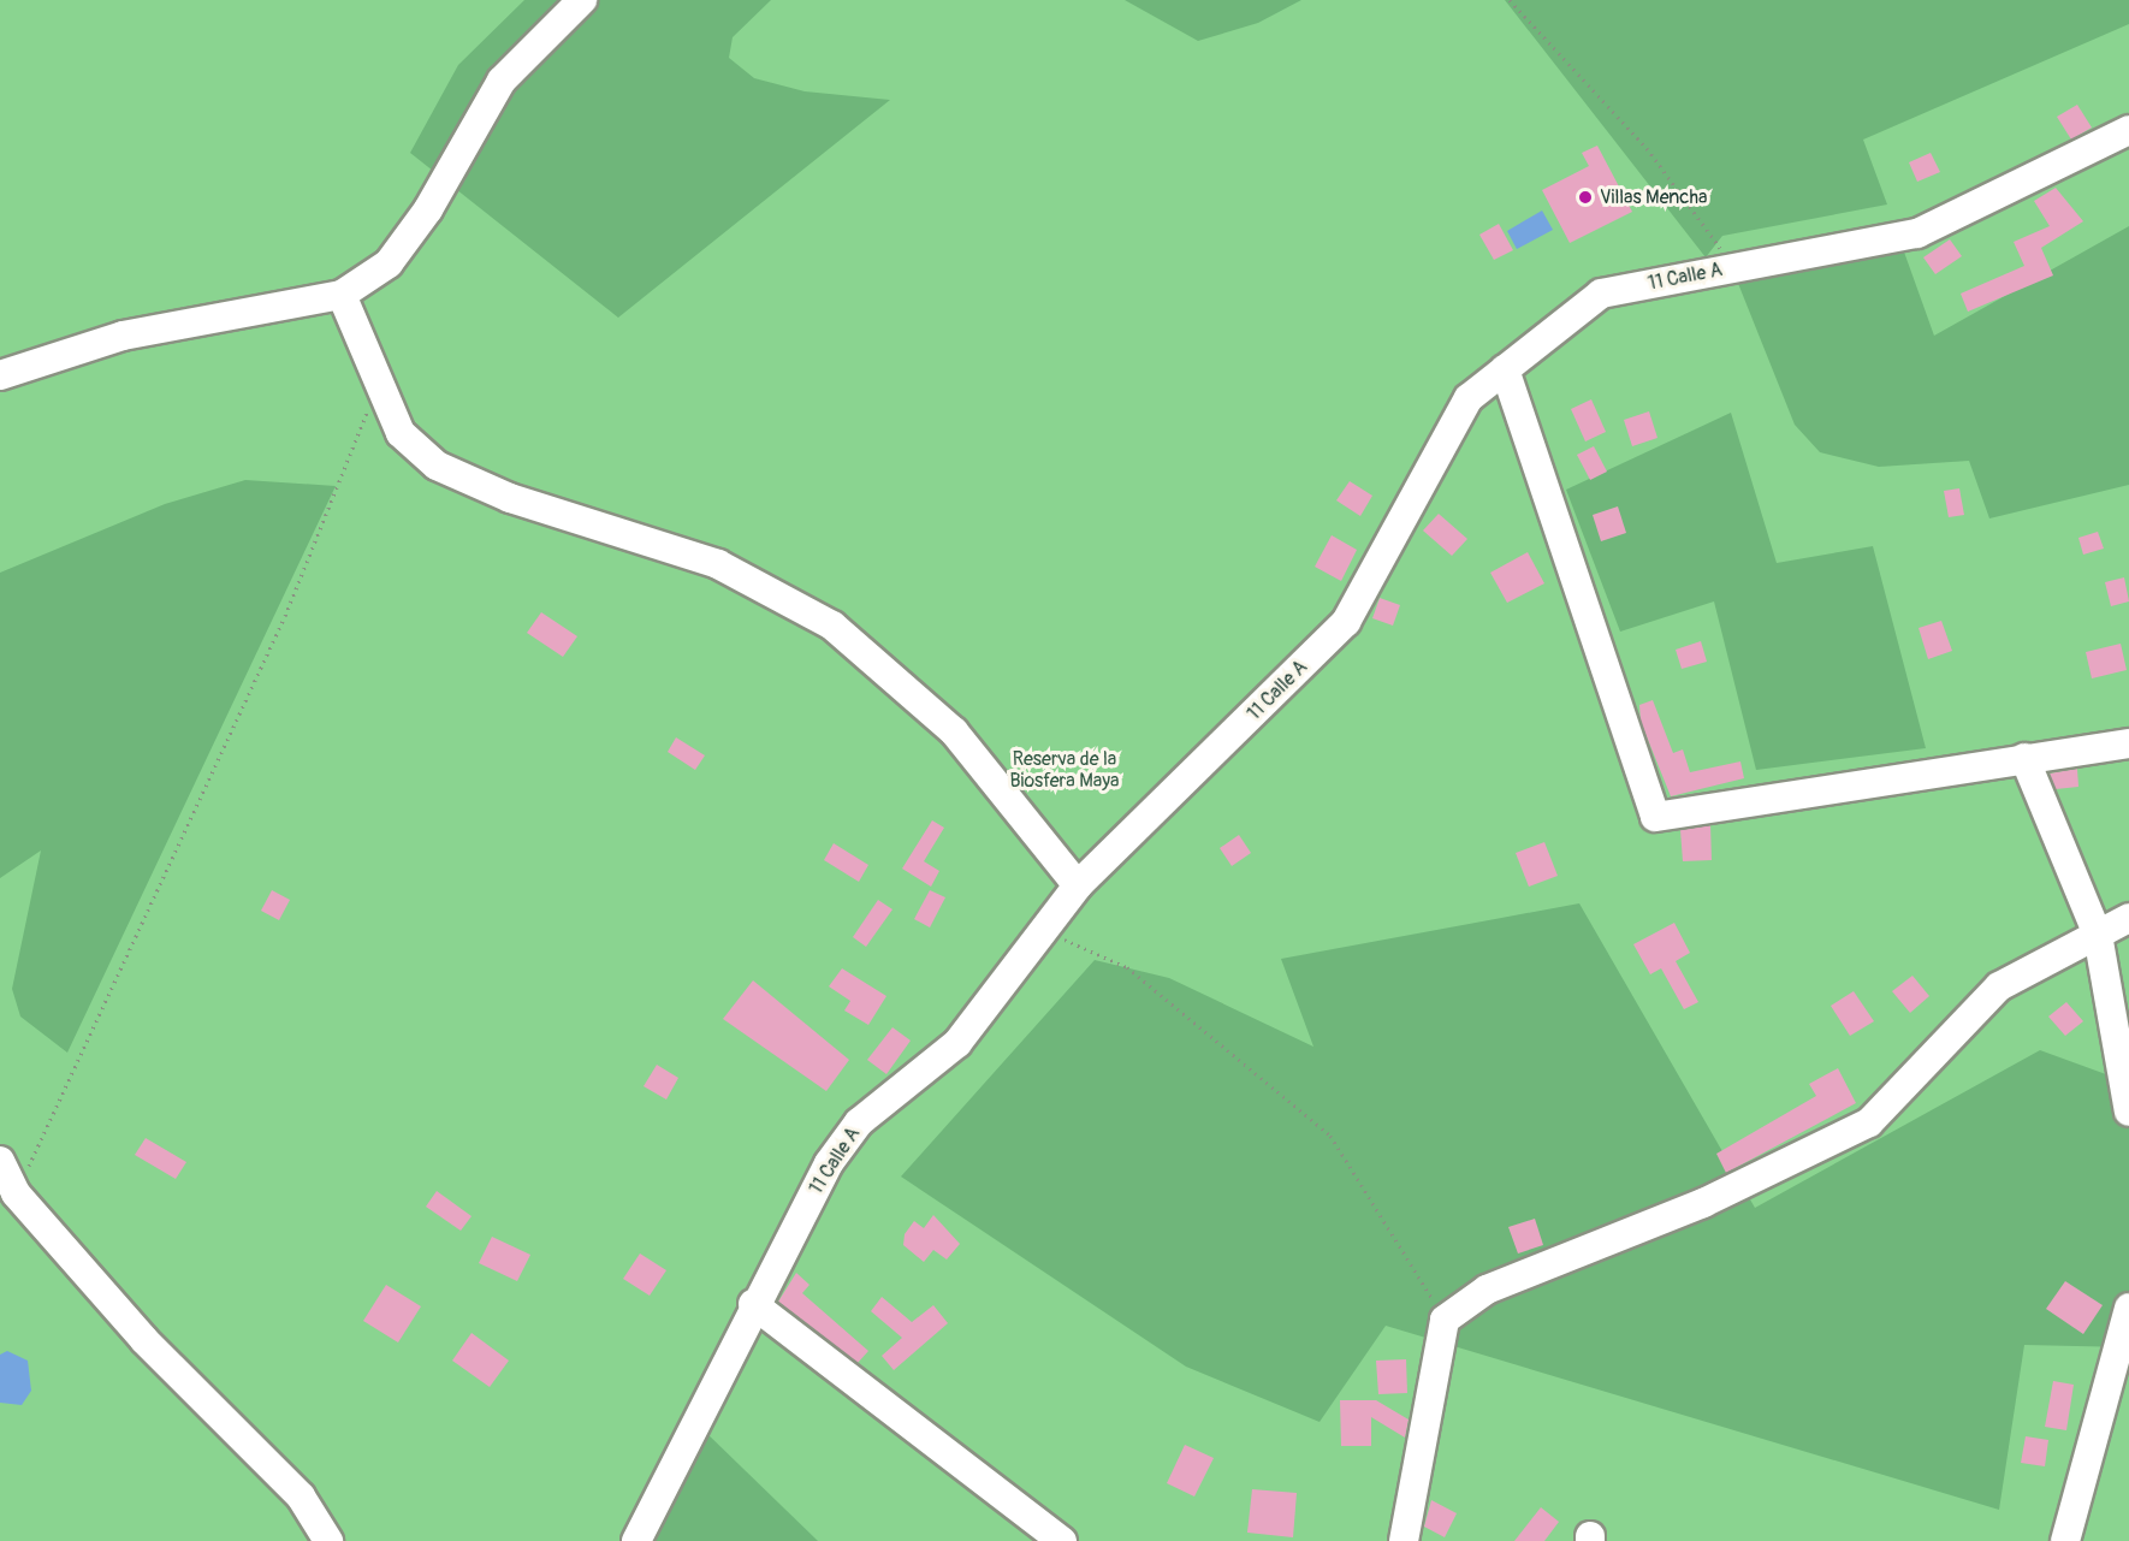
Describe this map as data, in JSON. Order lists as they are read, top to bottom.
{
  "streets": {
    "street": ["11 Calle A"]
  },
  "parks": ["Reserva de la Biosfera Maya"],
  "places": ["Villas Mencha"]
}
